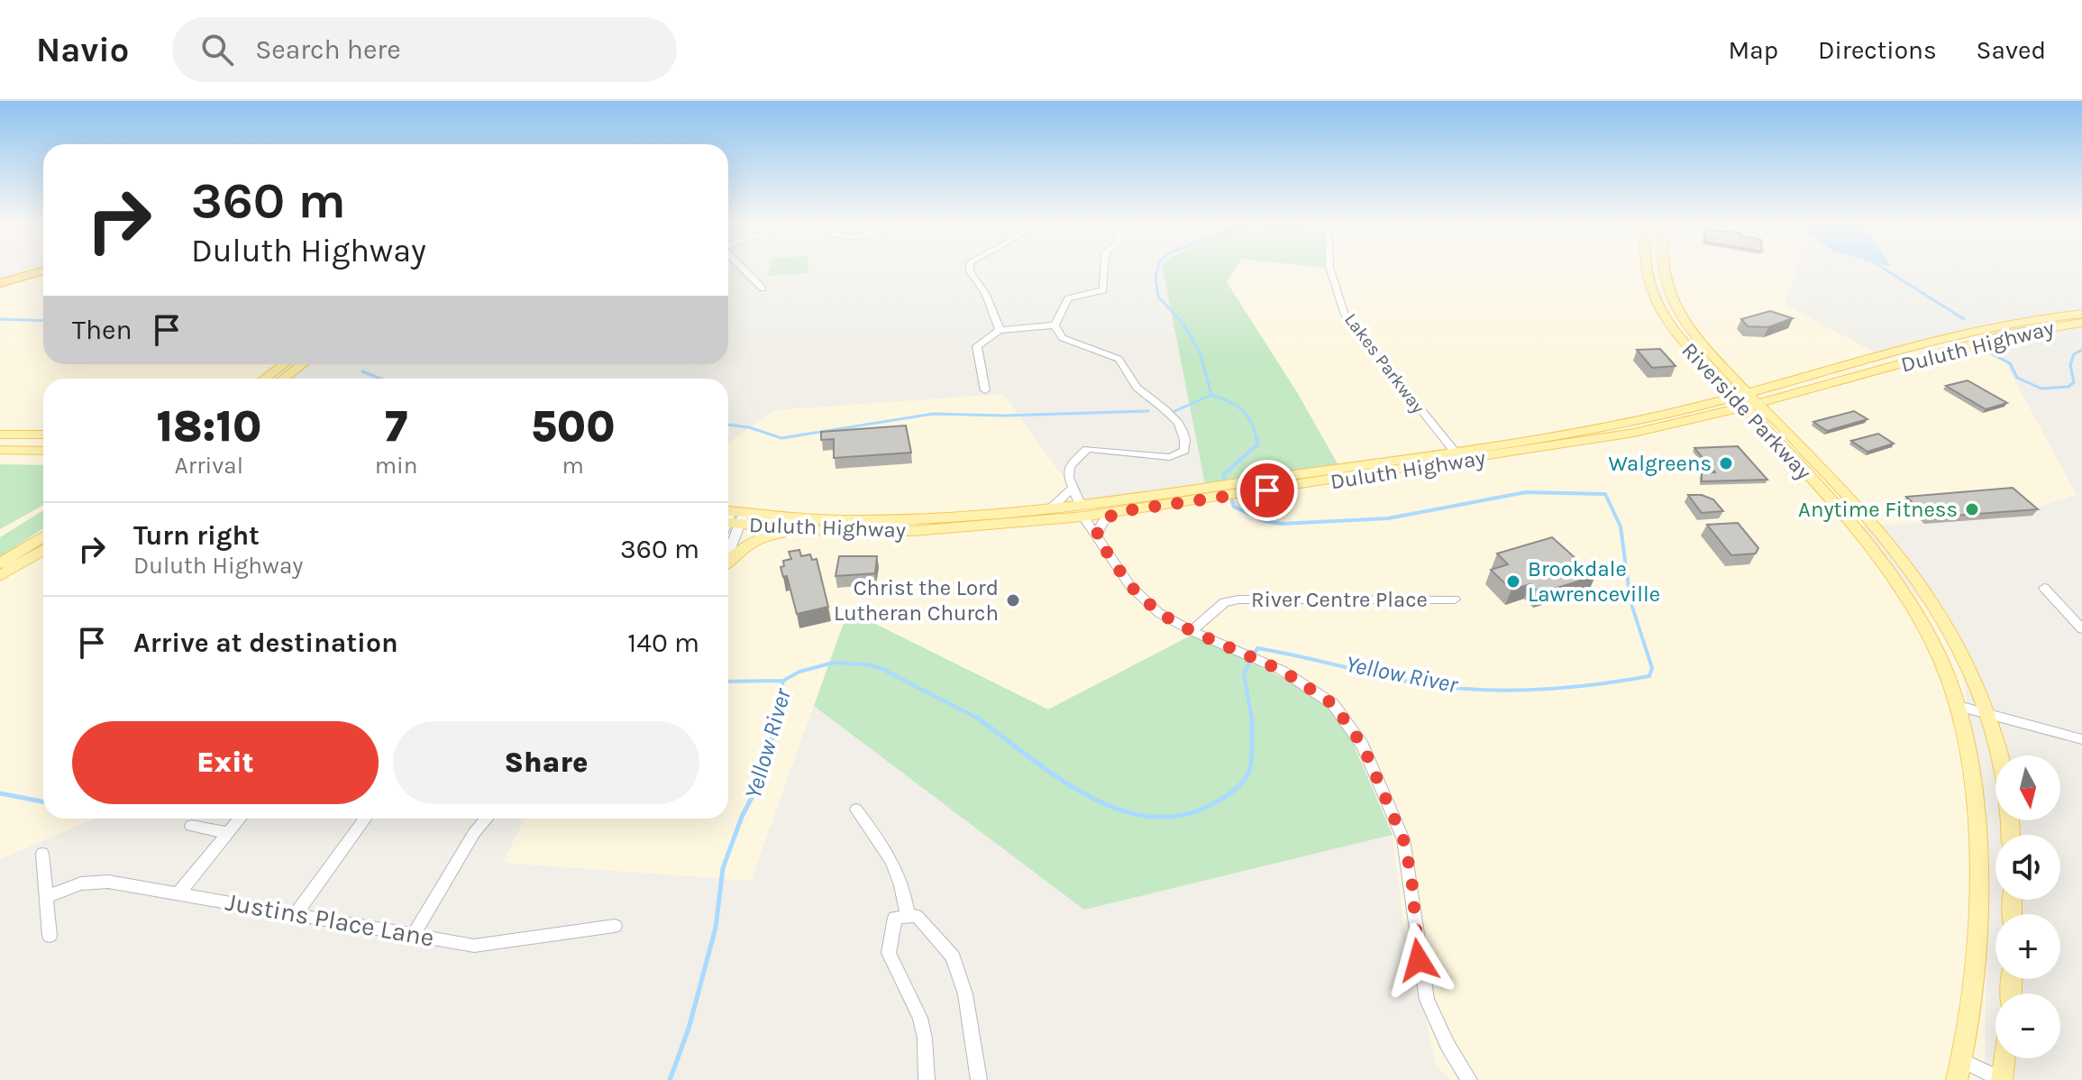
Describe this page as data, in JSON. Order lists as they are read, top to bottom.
{
  "streets": {
    "main road": ["Duluth Highway", "Riverside Parkway"],
    "street": ["Lakes Parkway", "River Centre Place", "Justins Place Lane"]
  },
  "crossings": [
    ["Duluth Highway", "Lakes Parkway"],
    ["Duluth Highway", "Riverside Parkway"]
  ],
  "water": ["Yellow River"],
  "places": [
    "Walgreens",
    "Anytime Fitness",
    "Brookdale Lawrenceville",
    "Christ the Lord Lutheran Church"
  ],
  "north": "bottom",
  "page": {
    "header": "Navio",
    "search": "Search here",
    "nav": ["Map", "Directions", "Saved"],
    "turn": ["360 m", "Duluth Highway"],
    "then": "Then",
    "eta": [
      "18:10",
      "Arrival",
      "7",
      "min",
      "500",
      "m"
    ],
    "list": [
      {
        "name": "Turn right",
        "note": "Duluth Highway",
        "value": "360 m"
      },
      {
        "name": "Arrive at destination",
        "value": "140 m"
      }
    ],
    "buttons": ["Exit", "Share"],
    "map_buttons": ["+", "−"]
  }
}
